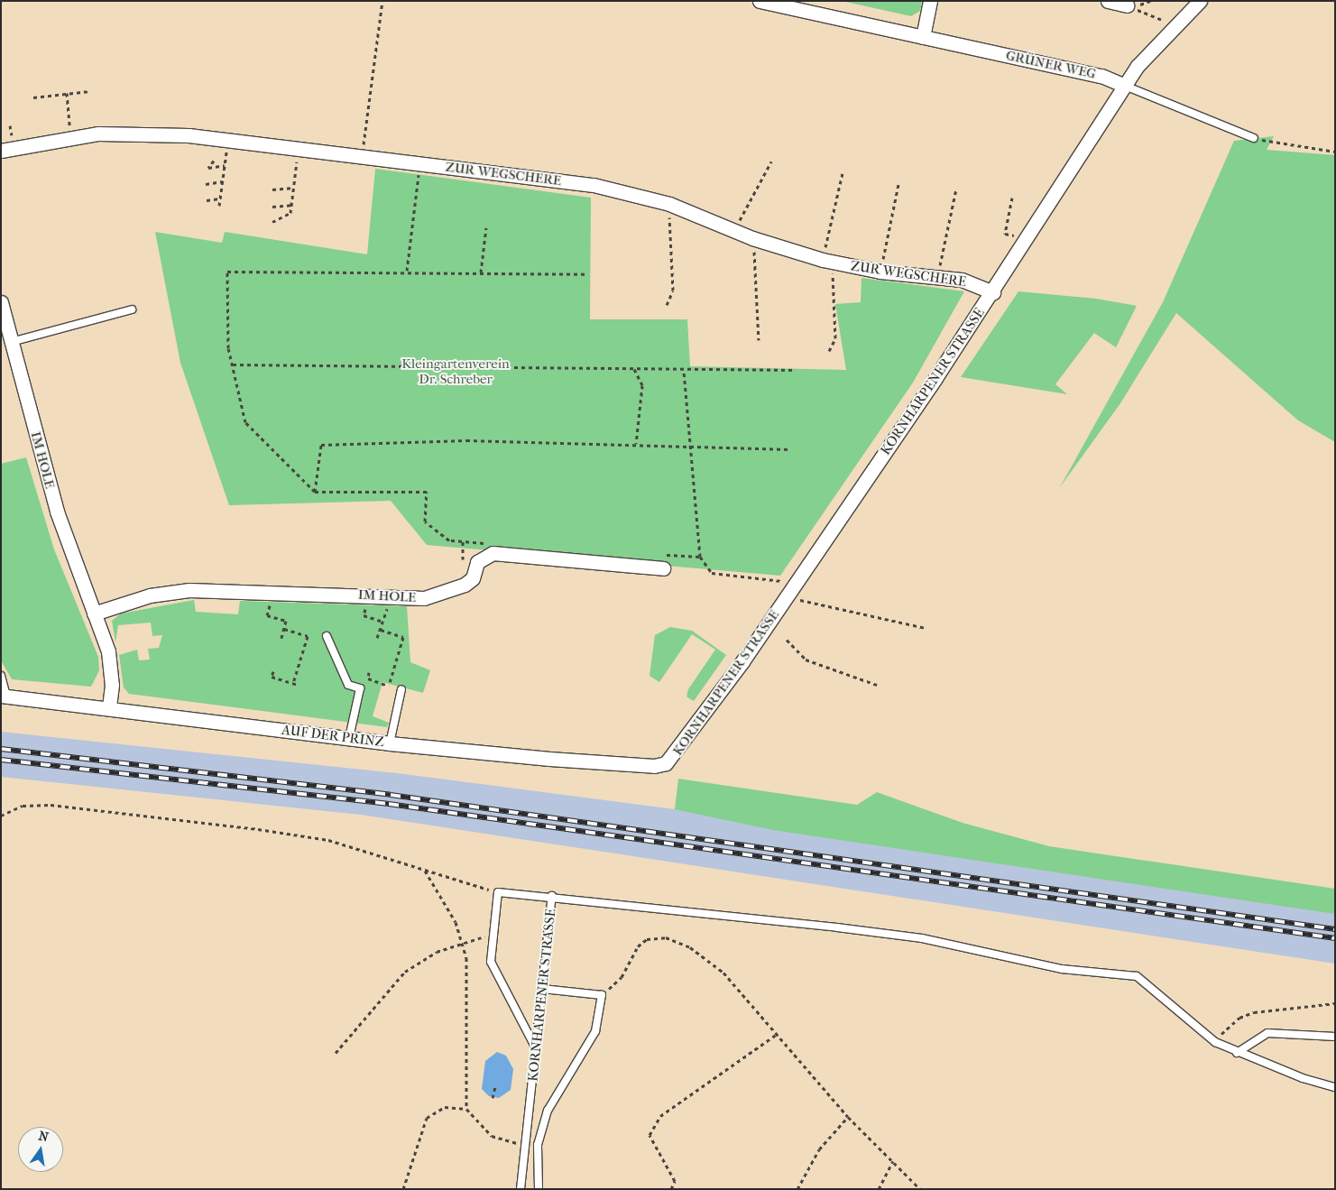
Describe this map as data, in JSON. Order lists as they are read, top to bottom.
{
  "streets": {
    "street": [
      "GRÜNER WEG",
      "ZUR WEGSCHERE",
      "KORNHARPENER STRASSE",
      "IM HOLE",
      "AUF DER PRINZ"
    ]
  },
  "crossings": [
    ["GRÜNER WEG", "KORNHARPENER STRASSE"],
    ["ZUR WEGSCHERE", "KORNHARPENER STRASSE"],
    ["KORNHARPENER STRASSE", "AUF DER PRINZ"],
    ["IM HOLE", "AUF DER PRINZ"]
  ],
  "parks": ["Kleingartenverein Dr. Schreber"],
  "north": "top"
}
